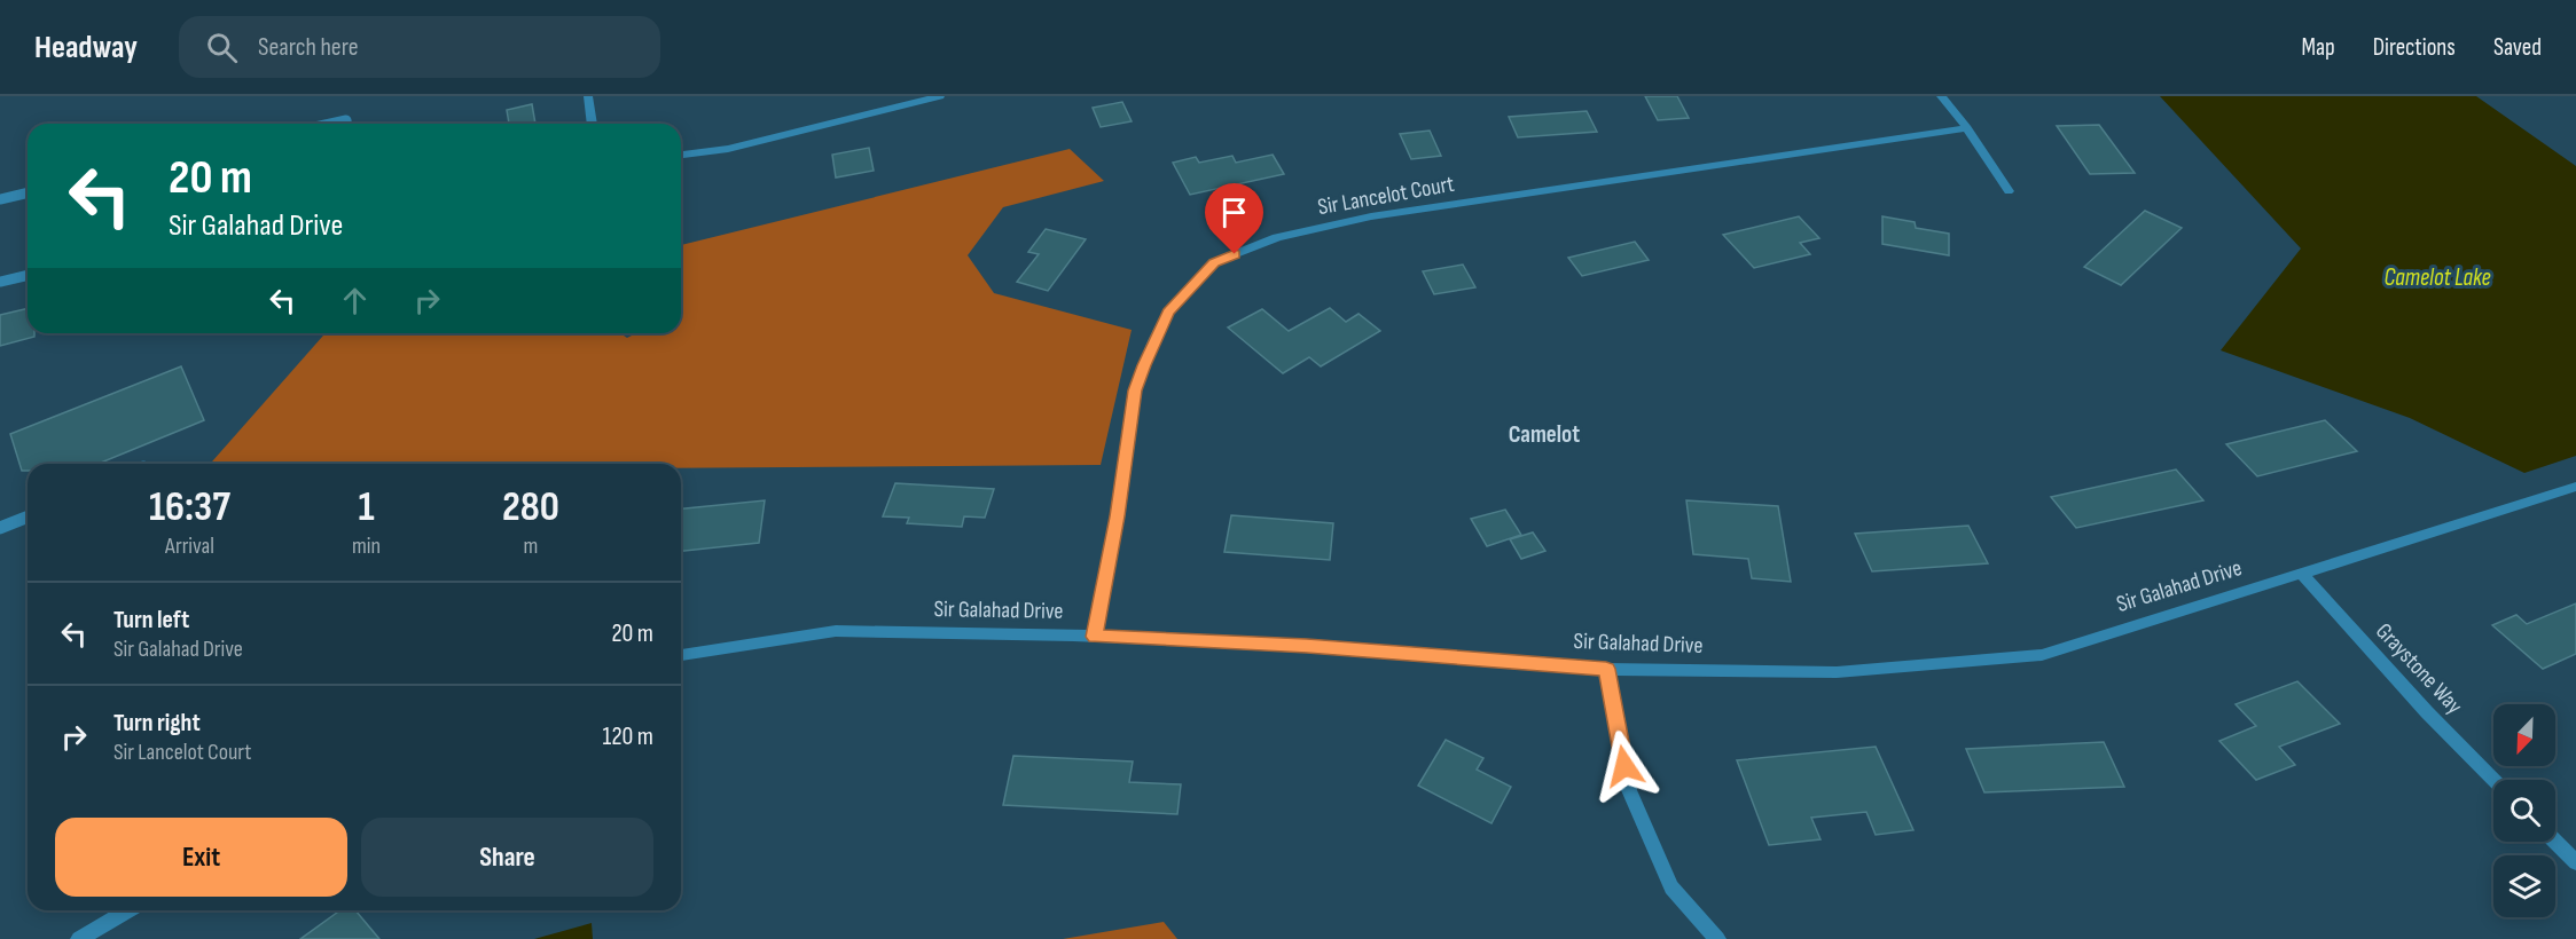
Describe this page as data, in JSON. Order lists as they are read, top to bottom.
{
  "streets": {
    "street": ["Sir Lancelot Court", "Sir Galahad Drive", "Graystone Way"]
  },
  "crossings": [
    ["Sir Lancelot Court", "Sir Galahad Drive"],
    ["Sir Galahad Drive", "Graystone Way"]
  ],
  "districts": ["Camelot"],
  "water": ["Camelot Lake"],
  "north": "bottom left",
  "page": {
    "header": "Headway",
    "search": "Search here",
    "nav": ["Map", "Directions", "Saved"],
    "turn": ["20 m", "Sir Galahad Drive"],
    "eta": [
      "16:37",
      "Arrival",
      "1",
      "min",
      "280",
      "m"
    ],
    "list": [
      {
        "name": "Turn left",
        "note": "Sir Galahad Drive",
        "value": "20 m"
      },
      {
        "name": "Turn right",
        "note": "Sir Lancelot Court",
        "value": "120 m"
      }
    ],
    "buttons": ["Exit", "Share"]
  }
}
